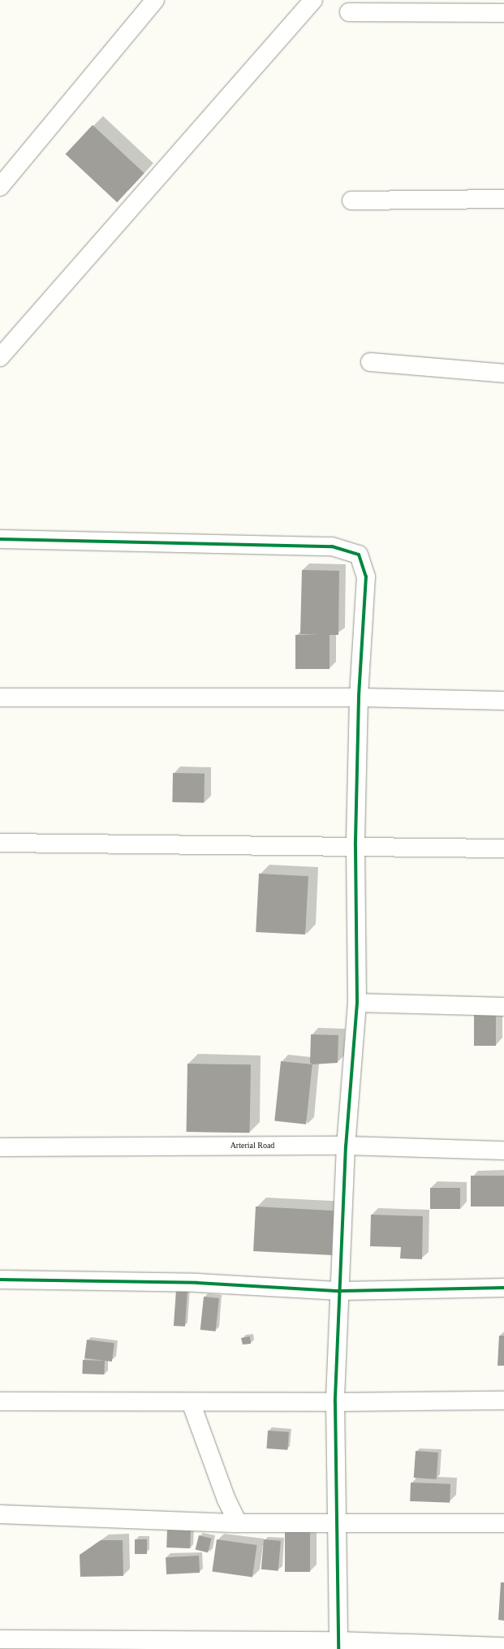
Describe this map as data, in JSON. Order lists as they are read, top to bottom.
{
  "streets": {
    "street": ["Arterial Road"]
  }
}
